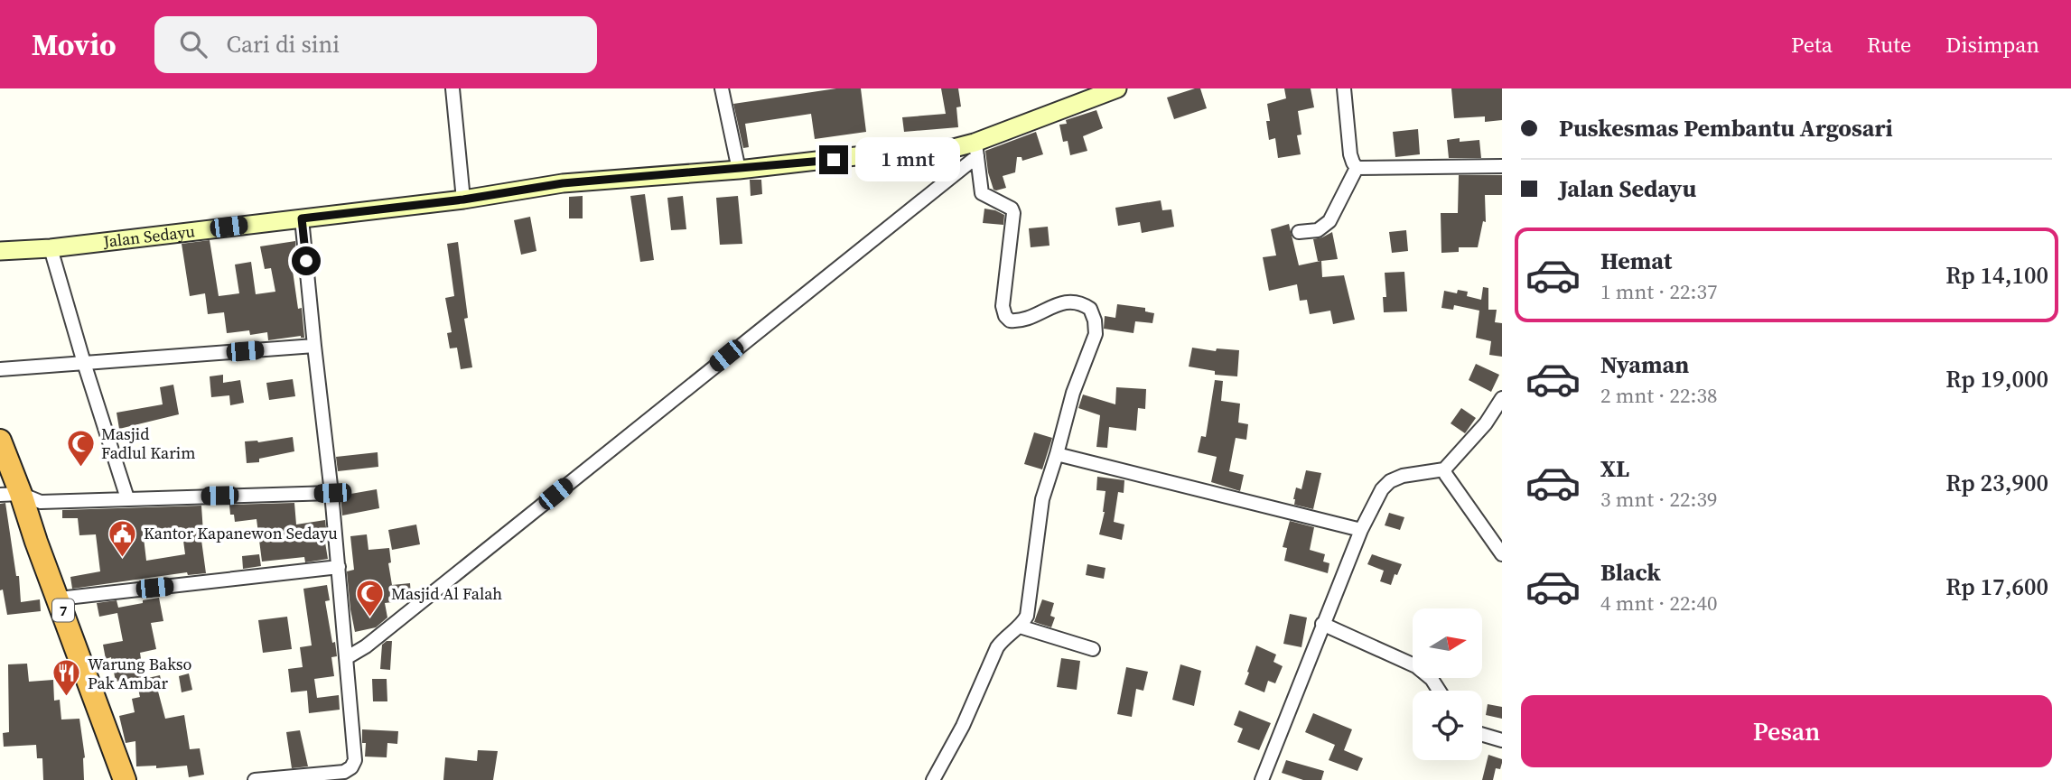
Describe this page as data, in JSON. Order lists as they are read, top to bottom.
{
  "streets": {
    "highway": ["7"],
    "street": ["Jalan Sedayu"]
  },
  "places": {
    "mosque": ["Masjid Fadlul Karim", "Masjid Al Falah"],
    "public building": ["Kantor Kapanewon Sedayu"],
    "restaurant": ["Warung Bakso Pak Ambar"]
  },
  "north": "right",
  "page": {
    "header": "Movio",
    "search": "Cari di sini",
    "nav": ["Peta", "Rute", "Disimpan"],
    "banner": ["Puskesmas Pembantu Argosari", "Jalan Sedayu"],
    "bubble": "1 mnt",
    "list": [
      {
        "name": "Hemat",
        "note": "1 mnt · 22:37",
        "value": "Rp 14,100"
      },
      {
        "name": "Nyaman",
        "note": "2 mnt · 22:38",
        "value": "Rp 19,000"
      },
      {
        "name": "XL",
        "note": "3 mnt · 22:39",
        "value": "Rp 23,900"
      },
      {
        "name": "Black",
        "note": "4 mnt · 22:40",
        "value": "Rp 17,600"
      }
    ],
    "buttons": "Pesan"
  }
}
